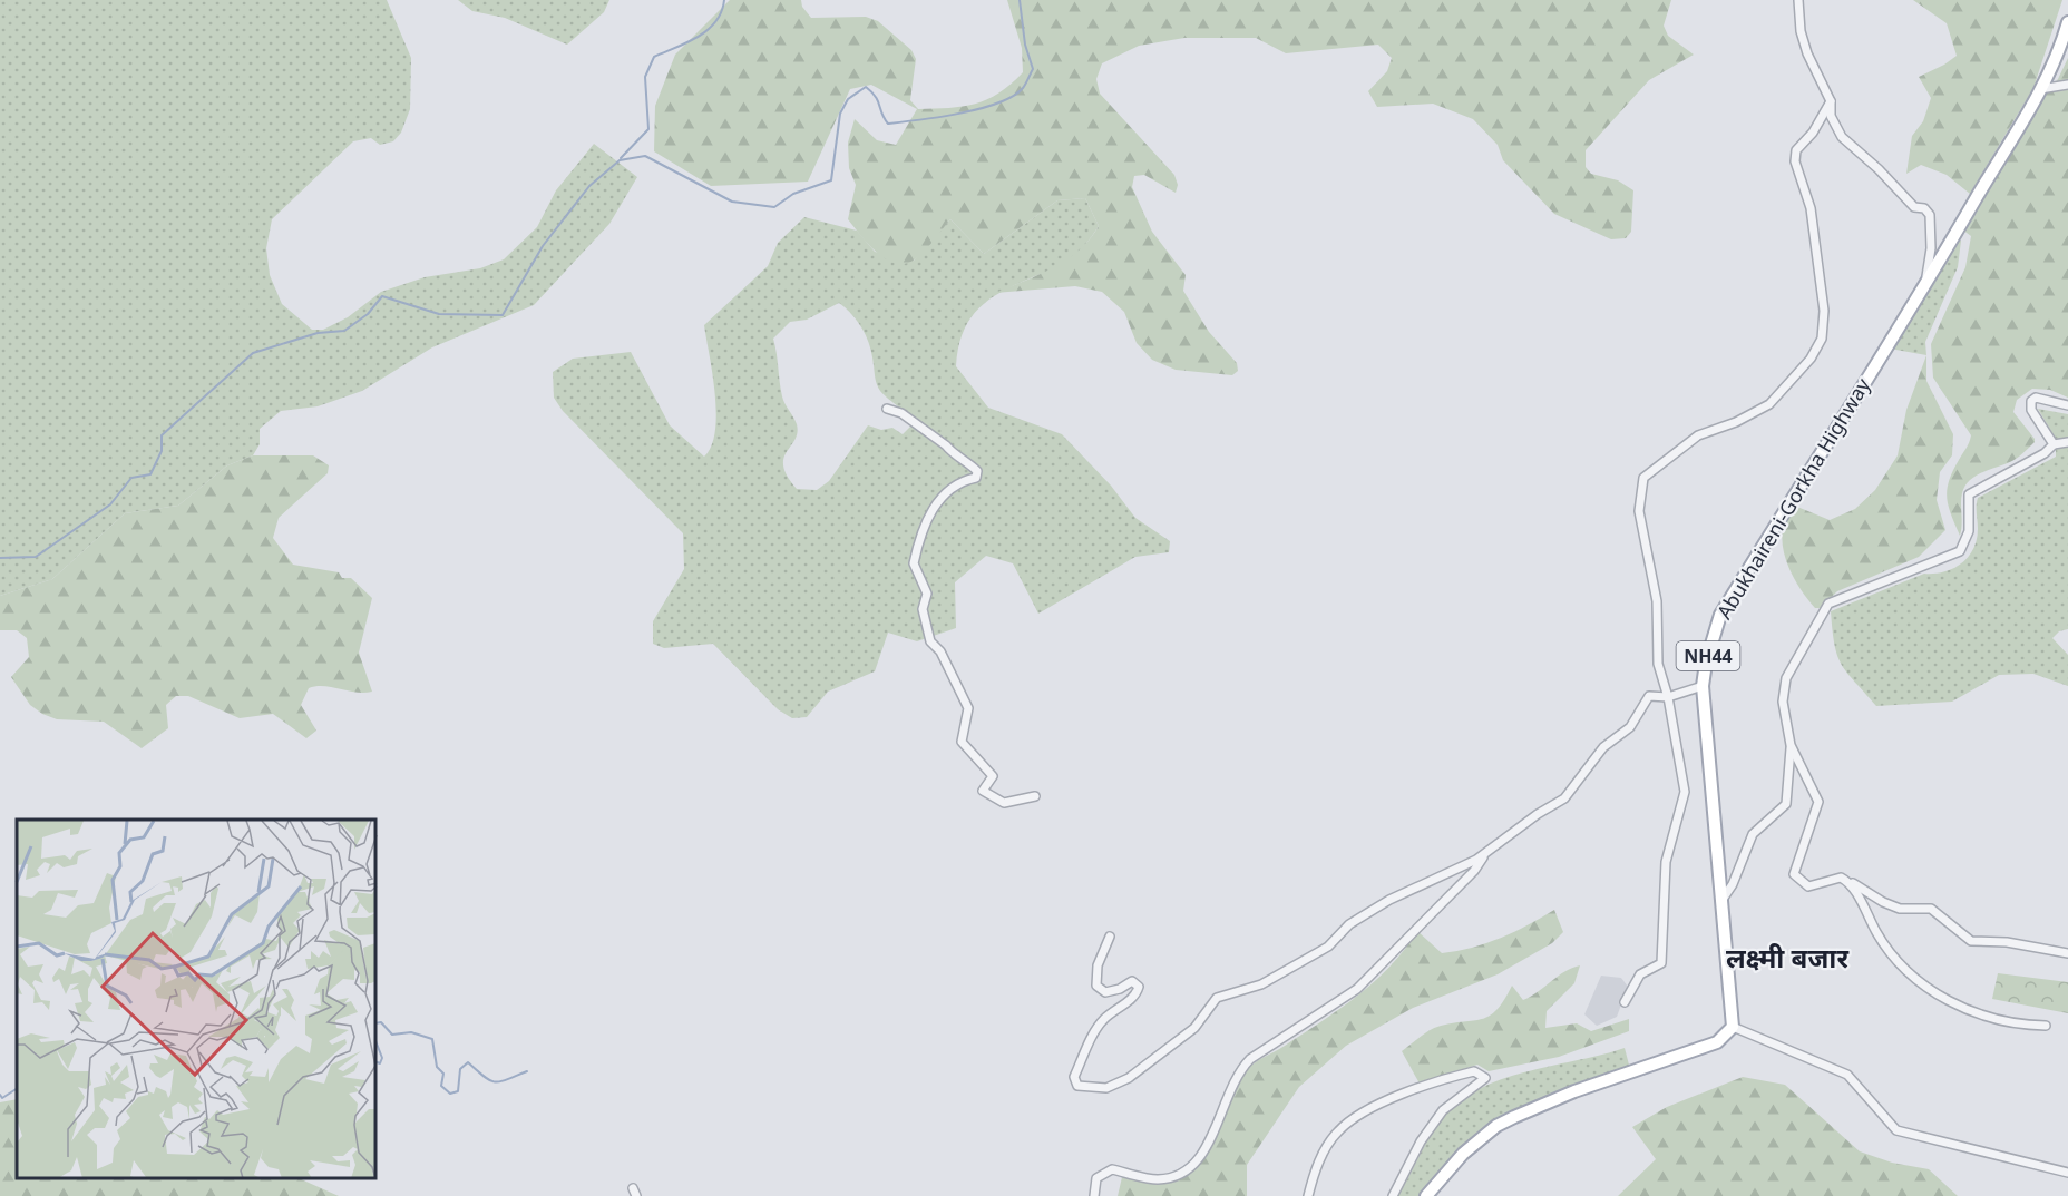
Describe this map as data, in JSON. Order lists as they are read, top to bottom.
{
  "streets": {
    "main road": ["Abukhaireni-Gorkha Highway", "NH44"]
  },
  "districts": ["लक्ष्मी बजार"]
}
